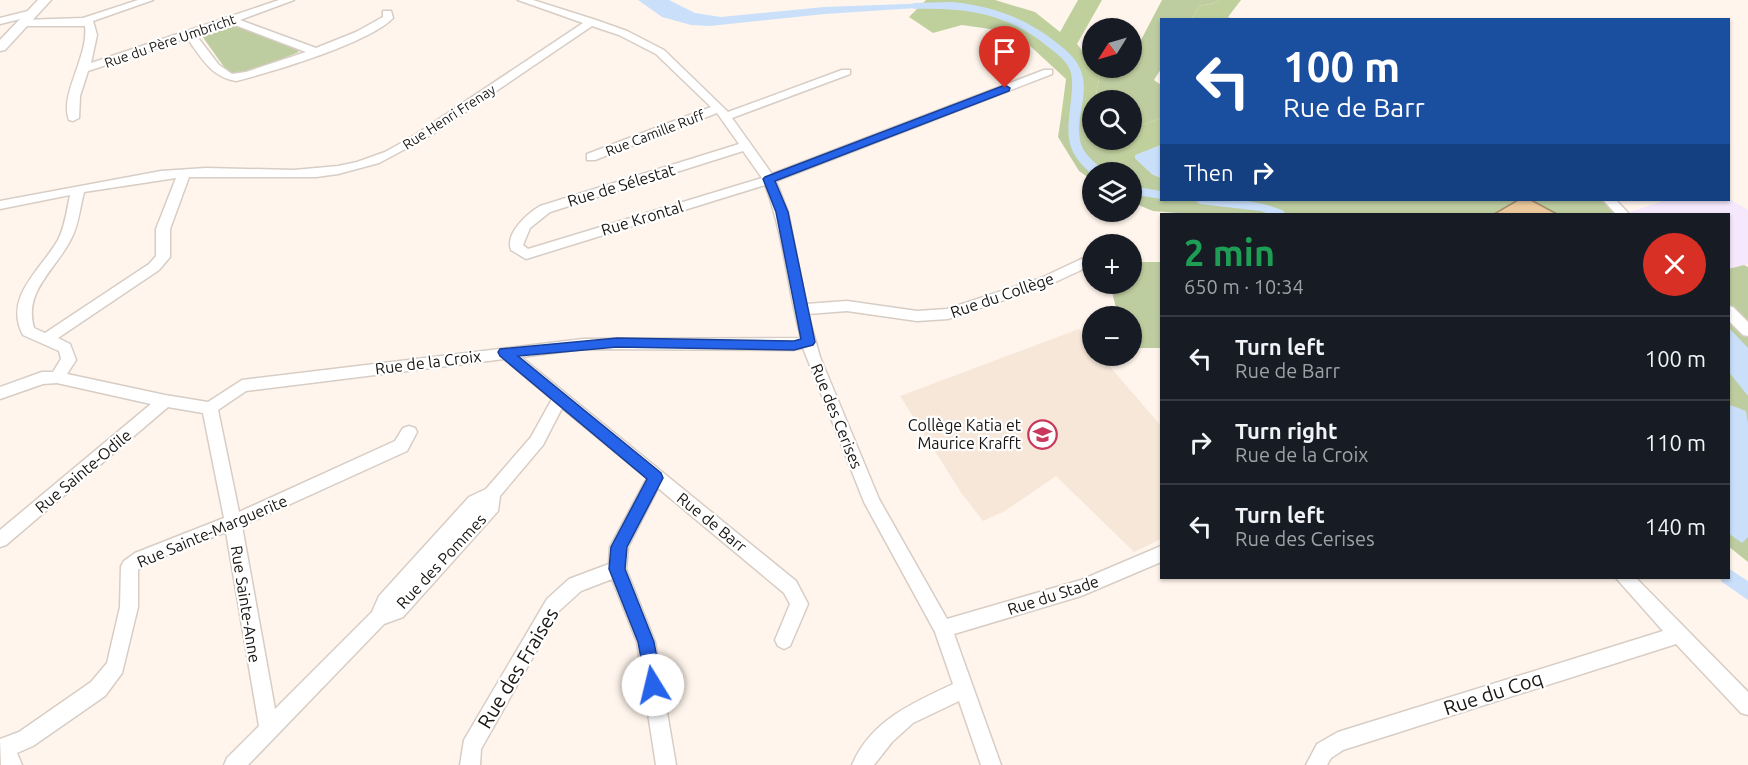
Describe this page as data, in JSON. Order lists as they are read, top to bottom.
{
  "streets": {
    "street": [
      "Rue du Père Umbricht",
      "Rue Henri Frenay",
      "Rue Camille Ruff",
      "Rue de Sélestat",
      "Rue Krontal",
      "Rue du Collège",
      "Rue de la Croix",
      "Rue des Cerises",
      "Rue Sainte-Odile",
      "Rue de Barr",
      "Rue Sainte-Marguerite",
      "Rue des Pommes",
      "Rue du Stade",
      "Rue Sainte-Anne",
      "Rue des Fraises",
      "Rue du Coq"
    ]
  },
  "crossings": [
    ["Rue Henri Frenay", "Rue des Cerises"],
    ["Rue Camille Ruff", "Rue des Cerises"],
    ["Rue de Sélestat", "Rue Krontal"],
    ["Rue de Sélestat", "Rue des Cerises"],
    ["Rue Krontal", "Rue des Cerises"],
    ["Rue du Collège", "Rue des Cerises"],
    ["Rue de la Croix", "Rue des Cerises"],
    ["Rue de la Croix", "Rue de Barr"],
    ["Rue de la Croix", "Rue Sainte-Anne"],
    ["Rue des Cerises", "Rue du Stade"],
    ["Rue de Barr", "Rue des Pommes"],
    ["Rue Sainte-Marguerite", "Rue Sainte-Anne"],
    ["Rue des Pommes", "Rue Sainte-Anne"]
  ],
  "places": {
    "school or university": ["Collège Katia et Maurice Krafft"]
  },
  "north": "bottom left",
  "page": {
    "map_buttons": ["+", "−"],
    "turn": ["100 m", "Rue de Barr"],
    "then": "Then",
    "heading": ["2 min", "650 m · 10:34"],
    "list": [
      {
        "name": "Turn left",
        "note": "Rue de Barr",
        "value": "100 m"
      },
      {
        "name": "Turn right",
        "note": "Rue de la Croix",
        "value": "110 m"
      },
      {
        "name": "Turn left",
        "note": "Rue des Cerises",
        "value": "140 m"
      }
    ]
  }
}
